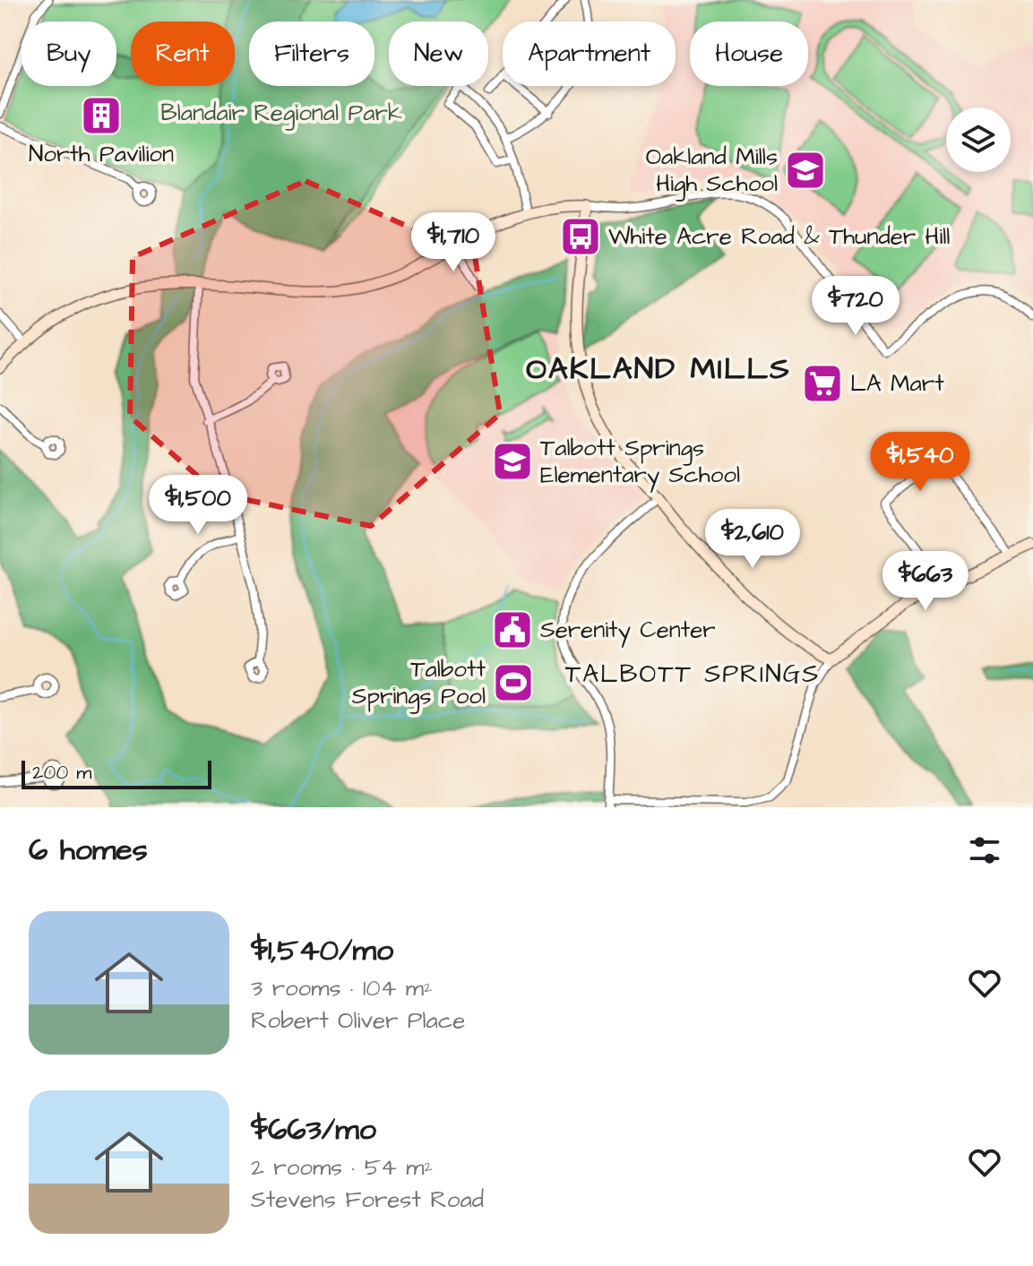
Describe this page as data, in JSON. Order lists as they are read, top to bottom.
{
  "districts": ["OAKLAND MILLS", "TALBOTT SPRINGS"],
  "parks": ["Blandair Regional Park"],
  "places": {
    "building": ["North Pavilion"],
    "school or university": ["Oakland Mills High School", "Talbott Springs Elementary School"],
    "bus stop": ["White Acre Road & Thunder Hill"],
    "supermarket": ["LA Mart"],
    "public building": ["Serenity Center"],
    "sports": ["Talbott Springs Pool"]
  },
  "scale_bar": "200 m",
  "page": {
    "chip": [
      "Buy",
      "Rent",
      "Filters",
      "New",
      "Apartment",
      "House"
    ],
    "price": [
      "$1,710",
      "$720",
      "$1,540",
      "$1,500",
      "$2,610",
      "$663"
    ],
    "scale": "200 m",
    "heading": "6 homes",
    "list": [
      {
        "name": "$1,540/mo",
        "note": "3 rooms · 104 m² · Robert Oliver Place"
      },
      {
        "name": "$663/mo",
        "note": "2 rooms · 54 m² · Stevens Forest Road"
      }
    ]
  }
}
